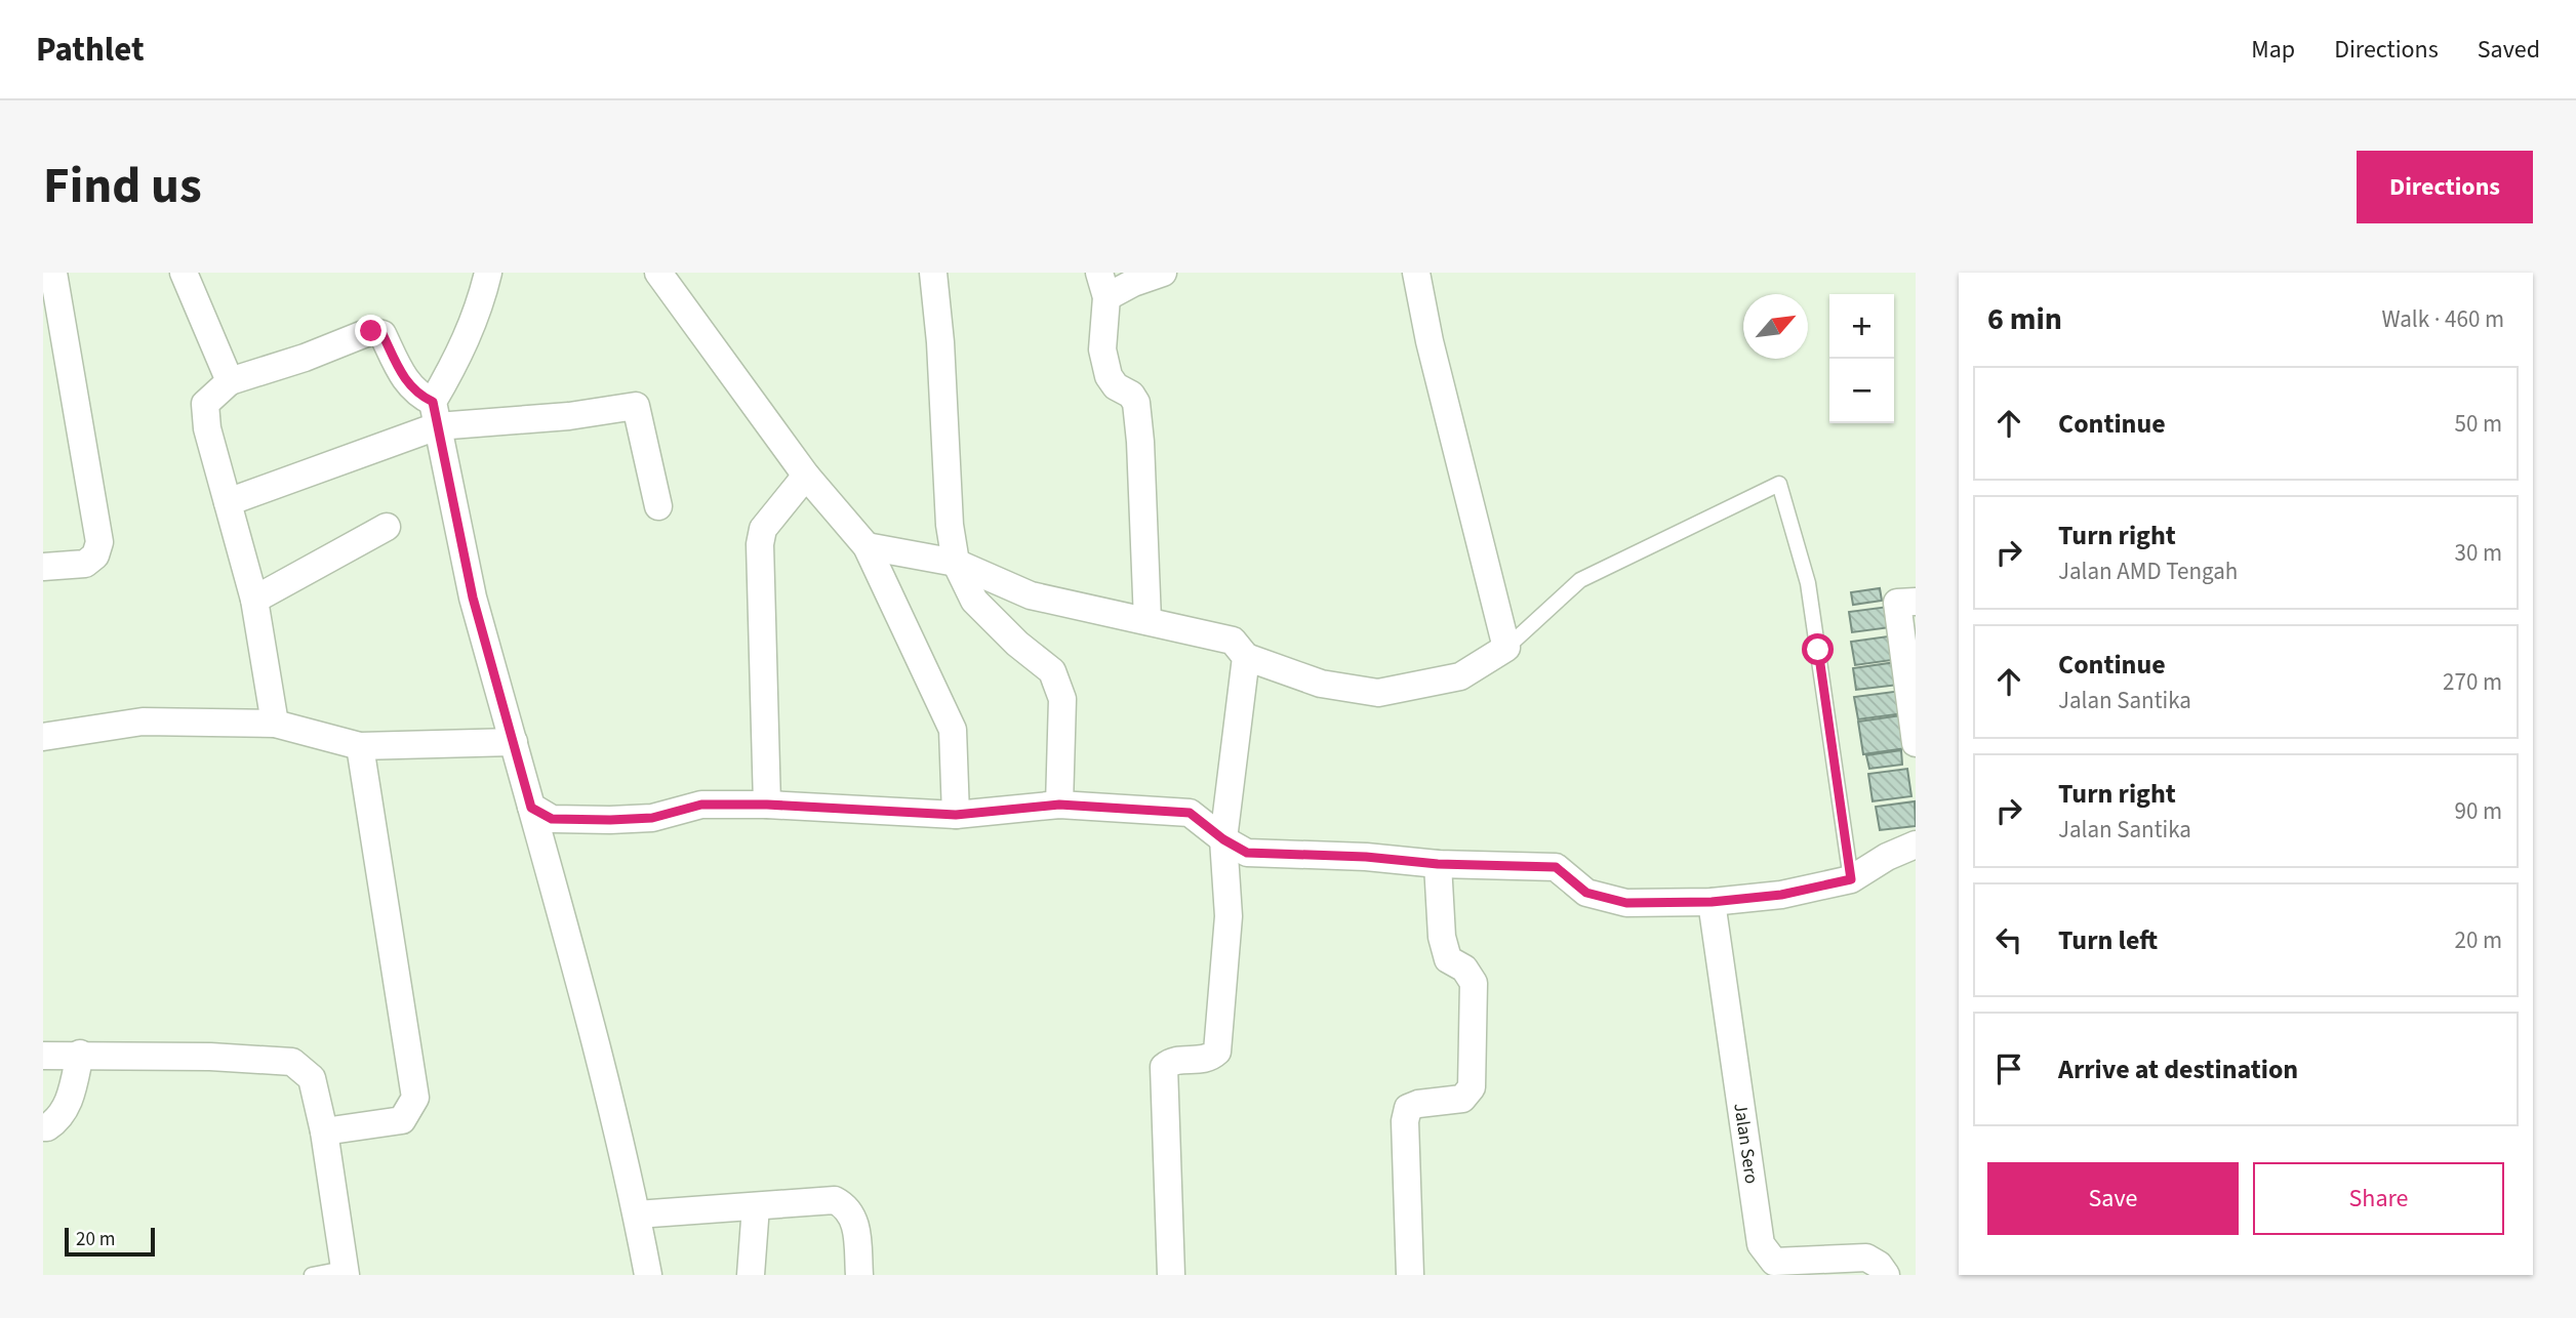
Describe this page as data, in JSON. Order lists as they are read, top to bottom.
{
  "streets": {
    "street": ["Jalan Sero"]
  },
  "scale_bar": "20 m",
  "north": "top right",
  "page": {
    "header": "Pathlet",
    "nav": ["Map", "Directions", "Saved"],
    "title": "Find us",
    "buttons": [
      "Directions",
      ["Save", "Share"]
    ],
    "heading": ["6 min", "Walk · 460 m"],
    "map_buttons": ["+", "−"],
    "list": [
      ["Continue", "50 m"],
      ["Turn right", "Jalan AMD Tengah", "30 m"],
      ["Continue", "Jalan Santika", "270 m"],
      ["Turn right", "Jalan Santika", "90 m"],
      ["Turn left", "20 m"],
      "Arrive at destination"
    ],
    "scale": "20 m"
  }
}
